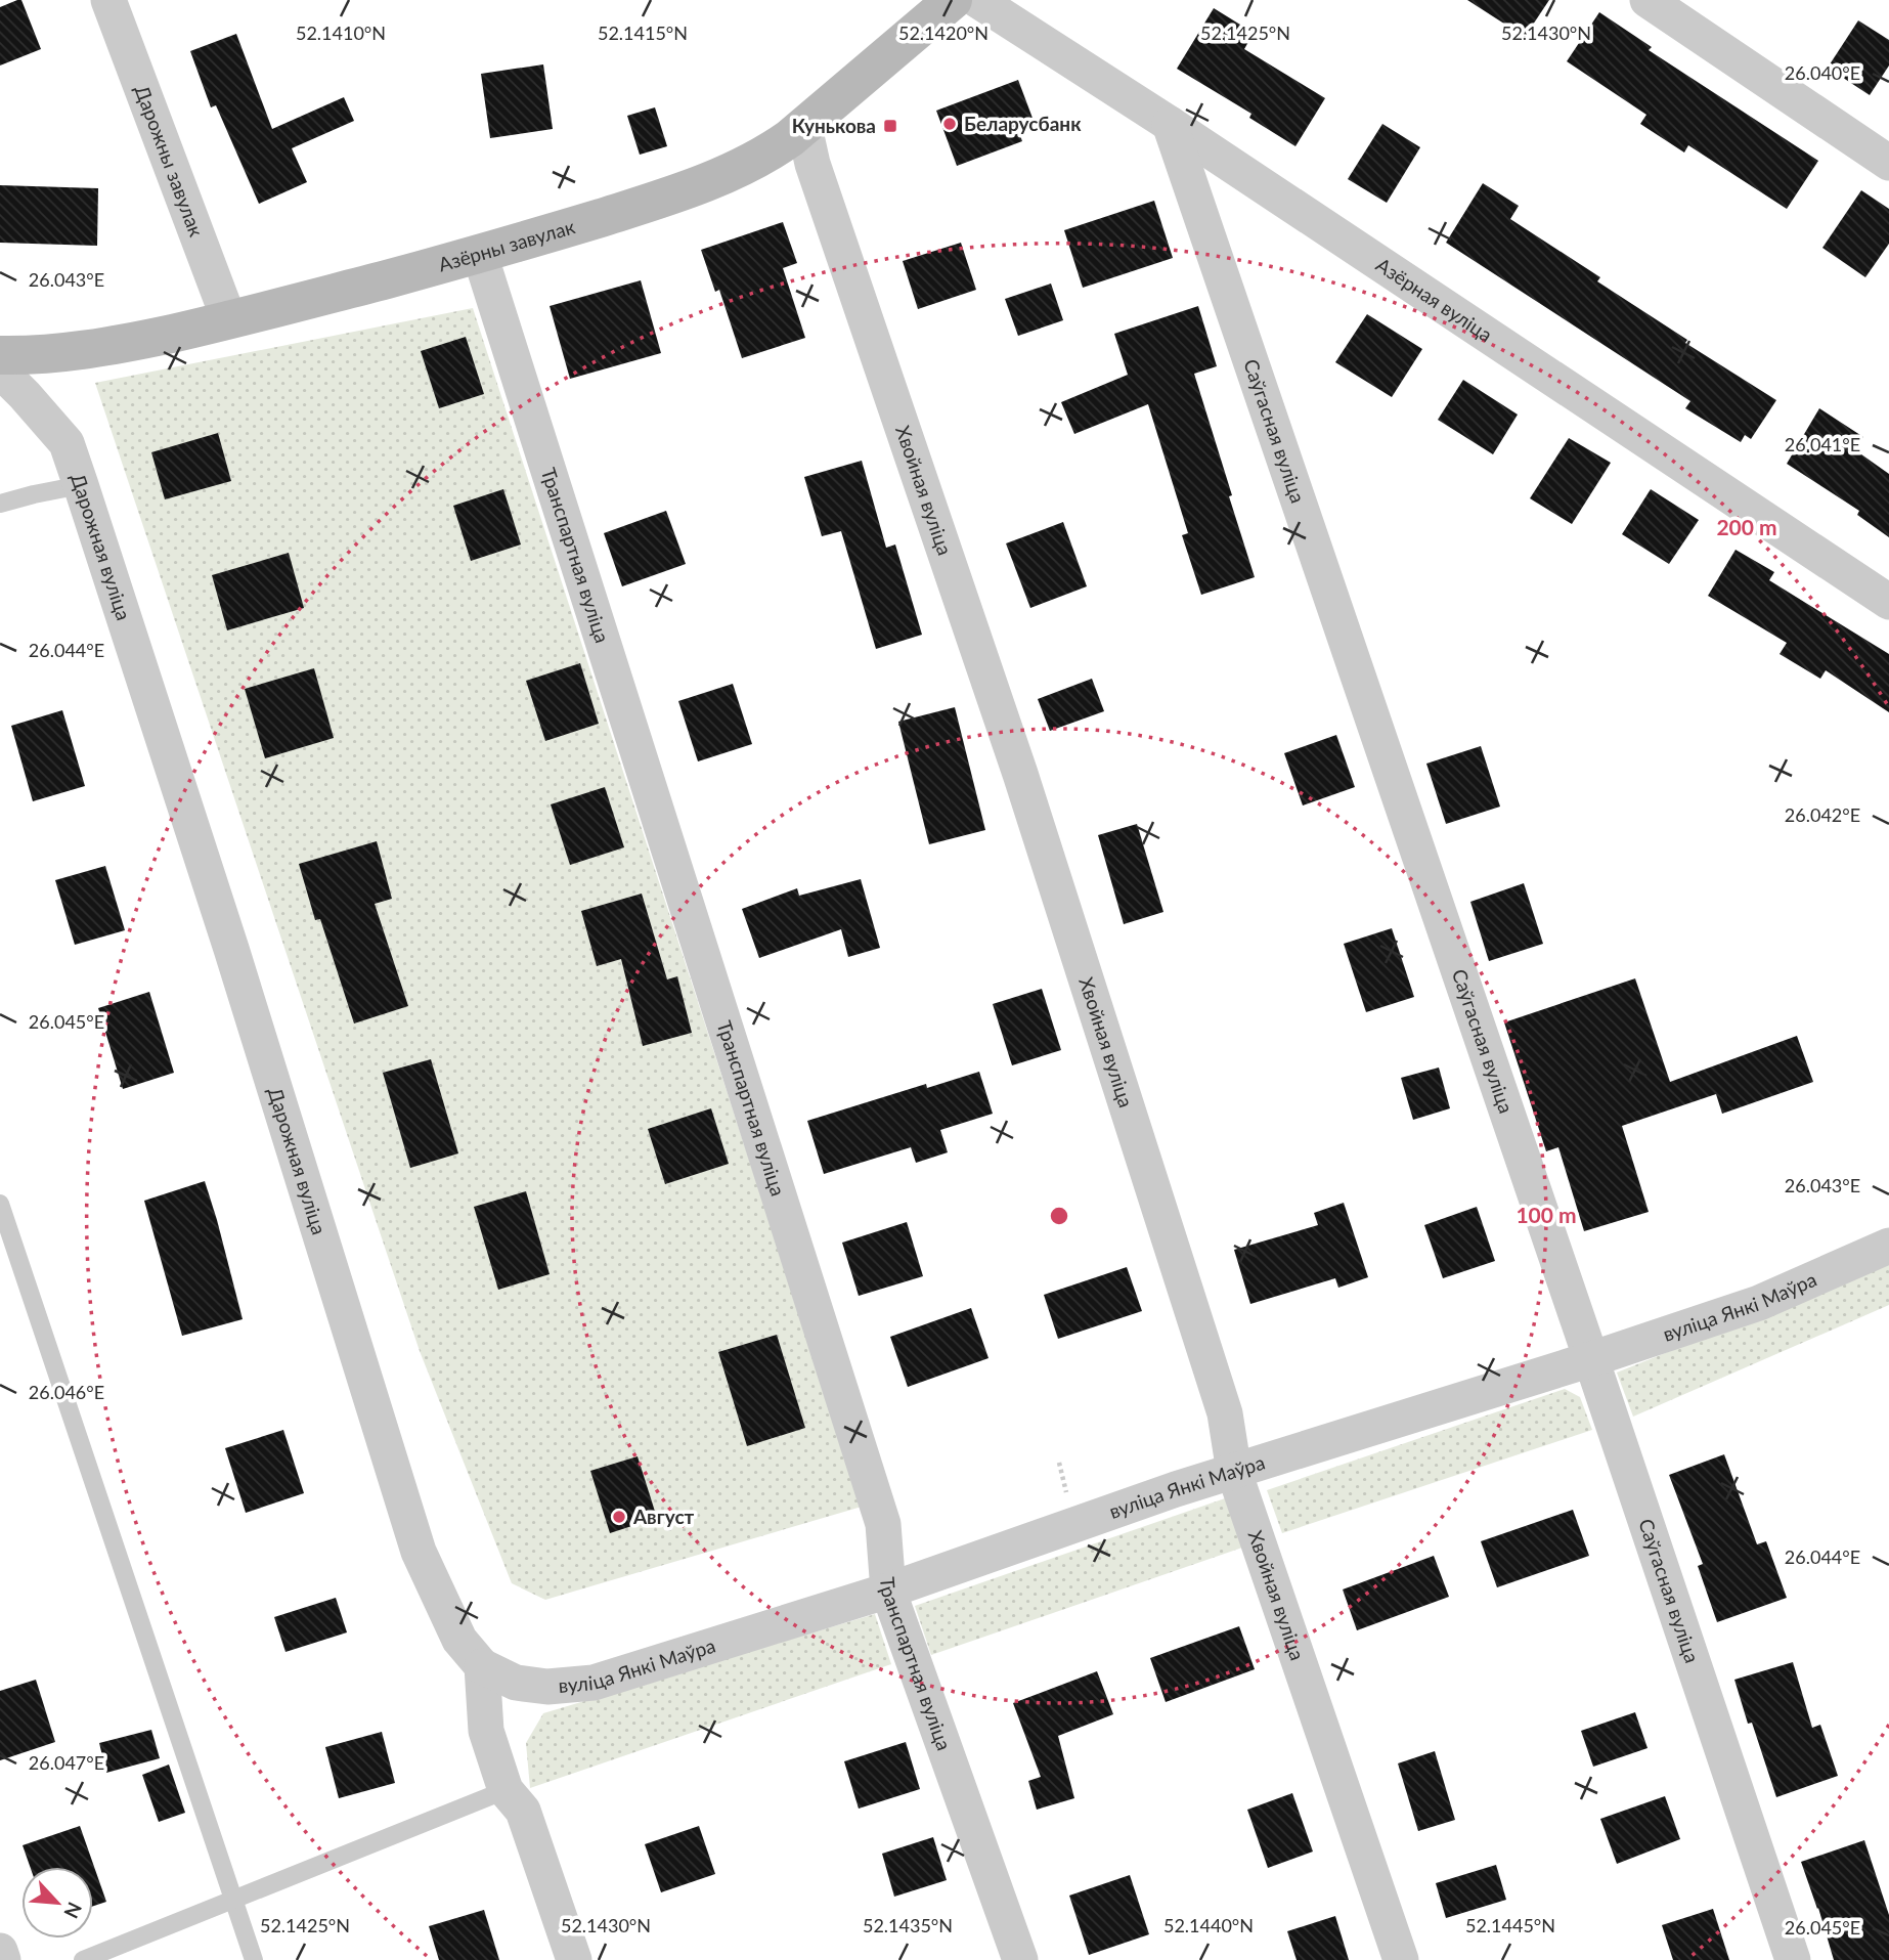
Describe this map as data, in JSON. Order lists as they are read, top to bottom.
{
  "streets": {
    "street": [
      "Дарожны завулак",
      "Азёрны завулак",
      "Азёрная вуліца",
      "Саўгасная вуліца",
      "Хвойная вуліца",
      "Дарожная вуліца",
      "Транспартная вуліца",
      "вуліца Янкі Маўра"
    ]
  },
  "crossings": [
    ["Дарожны завулак", "Азёрны завулак"],
    ["Азёрны завулак", "Хвойная вуліца"],
    ["Азёрны завулак", "Транспартная вуліца"],
    ["Азёрная вуліца", "Саўгасная вуліца"],
    ["Саўгасная вуліца", "вуліца Янкі Маўра"],
    ["Хвойная вуліца", "вуліца Янкі Маўра"],
    ["Дарожная вуліца", "вуліца Янкі Маўра"],
    ["Транспартная вуліца", "вуліца Янкі Маўра"]
  ],
  "places": {
    "other": ["Беларусбанк", "Август"],
    "transit": ["Кунькова"]
  },
  "north": "bottom right",
  "coordinates": [
    "52.1410°N",
    "52.1415°N",
    "52.1420°N",
    "52.1425°N",
    "52.1430°N",
    "26.040°E",
    "26.043°E",
    "26.041°E",
    "26.044°E",
    "26.042°E",
    "26.045°E",
    "26.046°E",
    "26.047°E",
    "52.1435°N",
    "52.1440°N",
    "52.1445°N"
  ],
  "rings": ["200 m", "100 m"]
}
